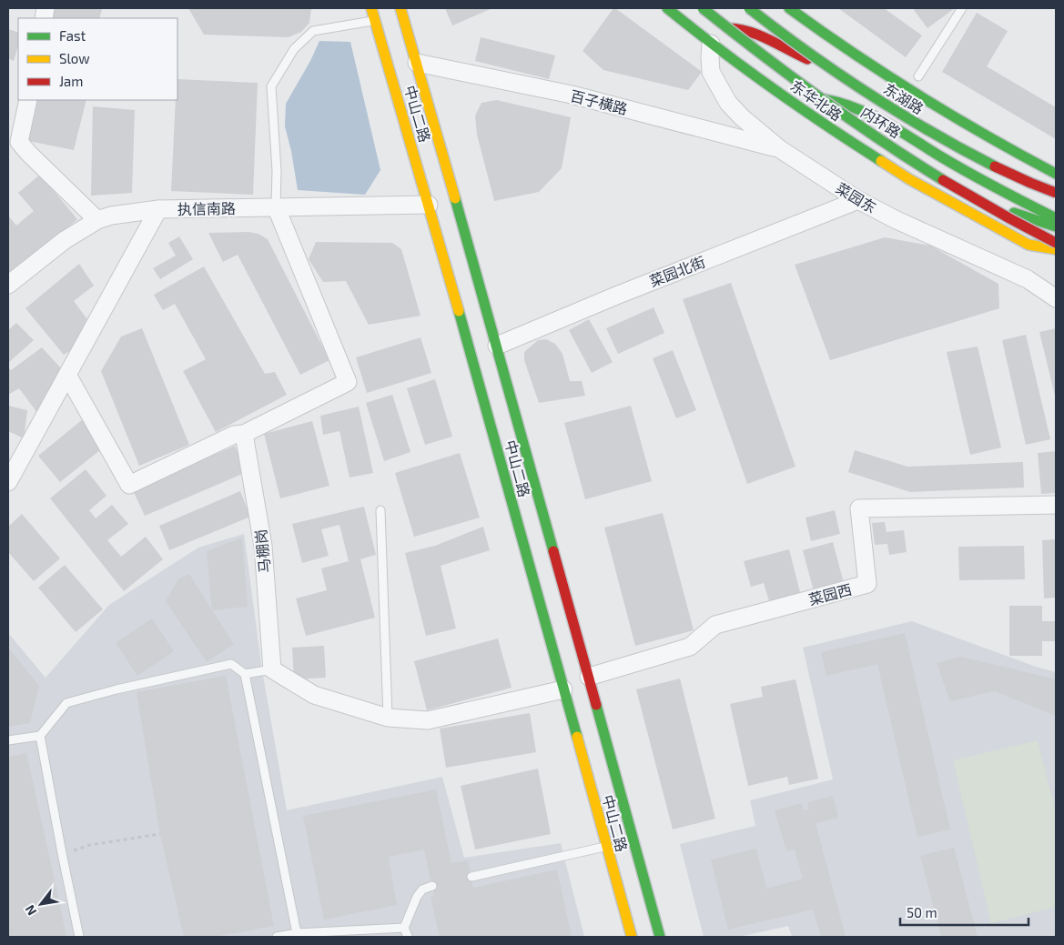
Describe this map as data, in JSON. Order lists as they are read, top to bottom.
{
  "streets": {
    "main road": [
      "东湖路",
      "东华北路",
      "中山二路",
      "内环路"
    ],
    "street": [
      "百子横路",
      "菜园东",
      "执信南路",
      "菜园北街",
      "马棚岗",
      "菜园西"
    ]
  },
  "crossings": [
    ["东华北路", "菜园东"],
    ["百子横路", "中山二路"],
    ["百子横路", "菜园东"],
    ["中山二路", "执信南路"],
    ["中山二路", "菜园北街"],
    ["中山二路", "菜园西"],
    ["菜园东", "菜园北街"]
  ],
  "legend": ["Fast", "Slow", "Jam"],
  "scale_bar": "50 m",
  "north": "bottom left"
}
